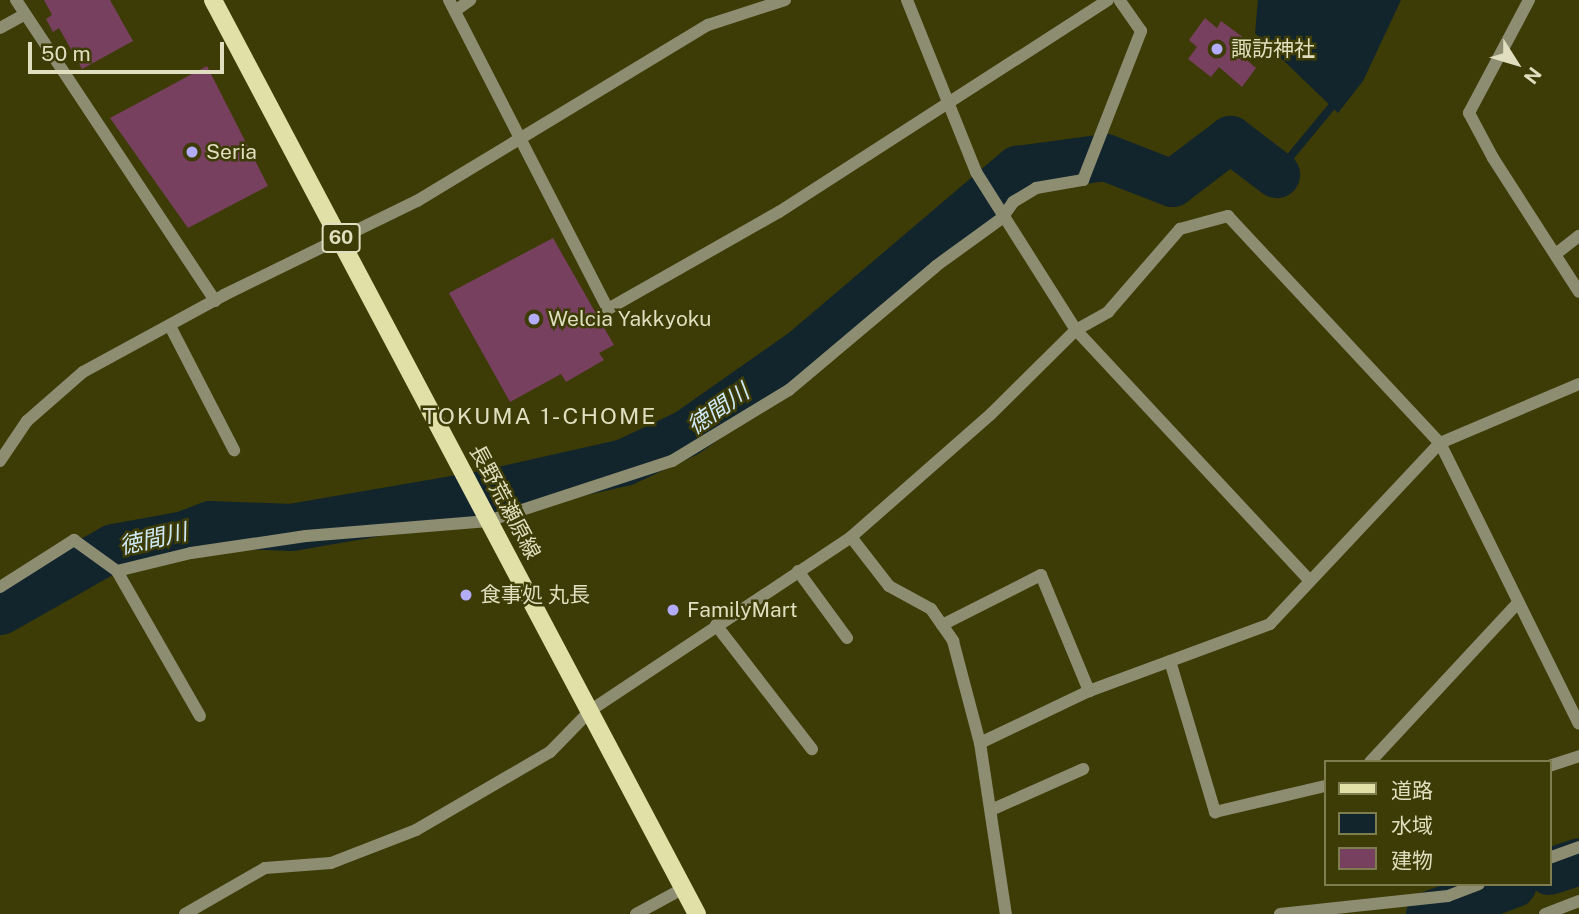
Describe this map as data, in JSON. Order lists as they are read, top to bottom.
{
  "streets": {
    "main road": ["60", "長野荒瀬原線"]
  },
  "districts": ["TOKUMA 1-CHOME"],
  "water": ["徳間川"],
  "places": [
    "諏訪神社",
    "Seria",
    "Welcia Yakkyoku",
    "食事処 丸長",
    "FamilyMart"
  ],
  "legend": ["道路", "水域", "建物"],
  "scale_bar": "50 m",
  "north": "bottom right"
}
